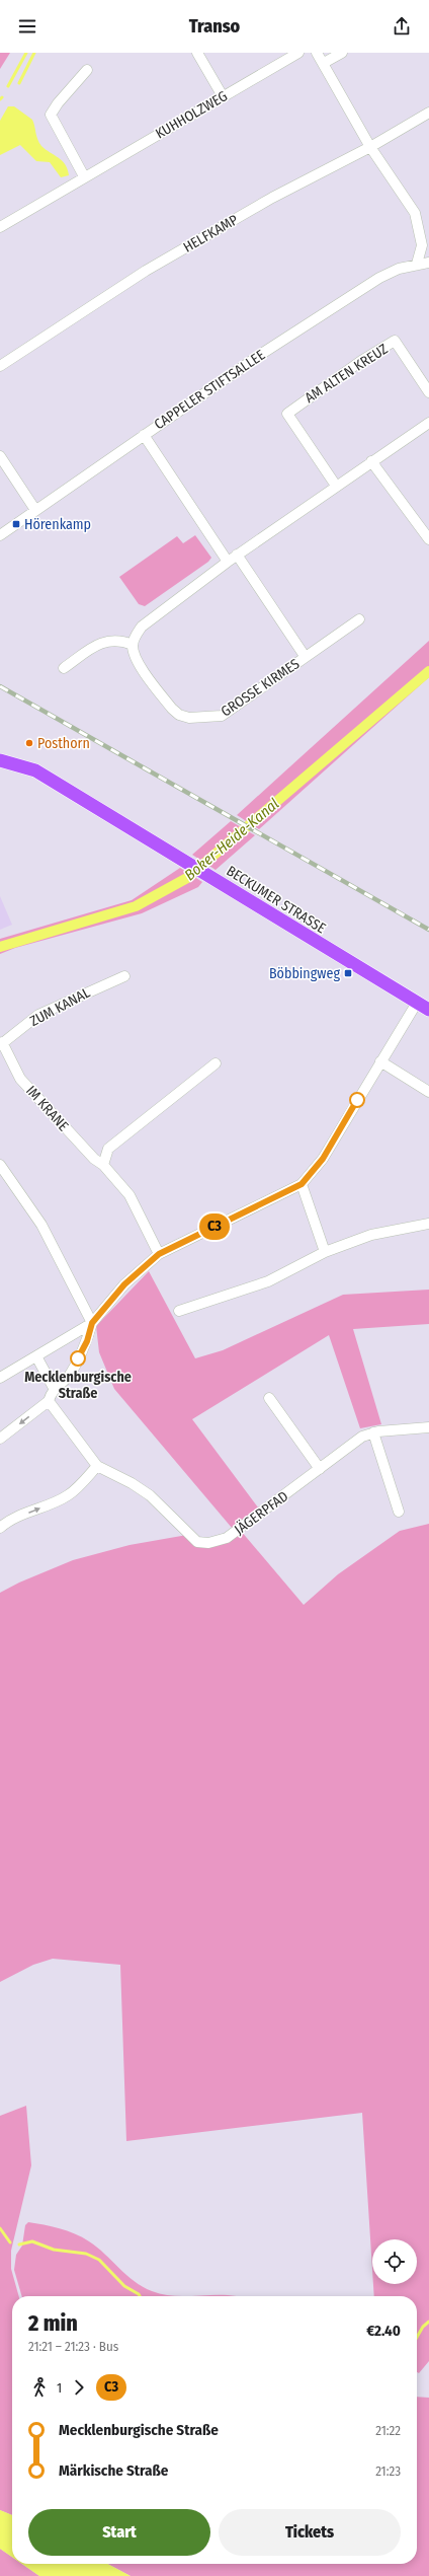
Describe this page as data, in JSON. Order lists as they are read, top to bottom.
{
  "streets": {
    "main road": ["BECKUMER STRASSE"],
    "street": [
      "KUHHOLZWEG",
      "HELFKAMP",
      "AM ALTEN KREUZ",
      "CAPPELER STIFTSALLEE",
      "GROSSE KIRMES",
      "ZUM KANAL",
      "IM KRANE",
      "JÄGERPFAD"
    ]
  },
  "crossings": [
    ["ZUM KANAL", "IM KRANE"]
  ],
  "water": ["Boker-Heide-Kanal"],
  "places": {
    "transit": ["Hörenkamp", "Böbbingweg"],
    "other": ["Posthorn", "Mecklenburgische Straße"]
  },
  "lines": ["bus line C3"],
  "page": {
    "header": "Transo",
    "on_map": "C3",
    "heading": ["2 min", "21:21 – 21:23 · Bus", "€2.40"],
    "legs": ["1", "C3"],
    "list": [
      {
        "name": "Mecklenburgische Straße",
        "value": "21:22"
      },
      {
        "name": "Märkische Straße",
        "value": "21:23"
      }
    ],
    "buttons": ["Start", "Tickets"]
  }
}
